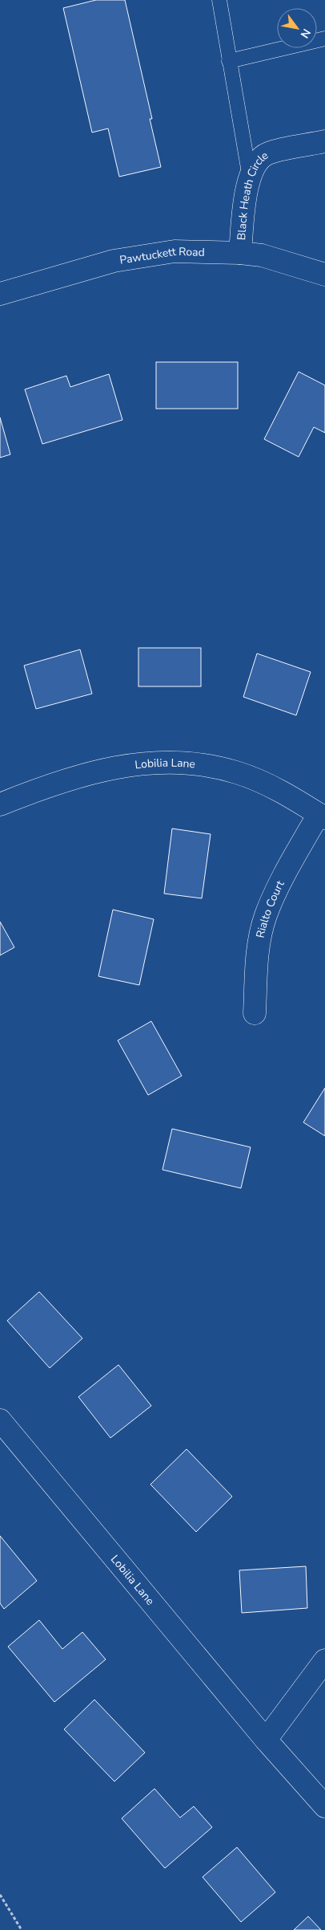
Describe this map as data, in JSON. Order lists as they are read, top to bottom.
{
  "streets": {
    "street": [
      "Black Heath Circle",
      "Pawtuckett Road",
      "Lobilia Lane",
      "Rialto Court"
    ]
  },
  "crossings": [
    ["Black Heath Circle", "Pawtuckett Road"],
    ["Lobilia Lane", "Rialto Court"]
  ],
  "north": "bottom right"
}
